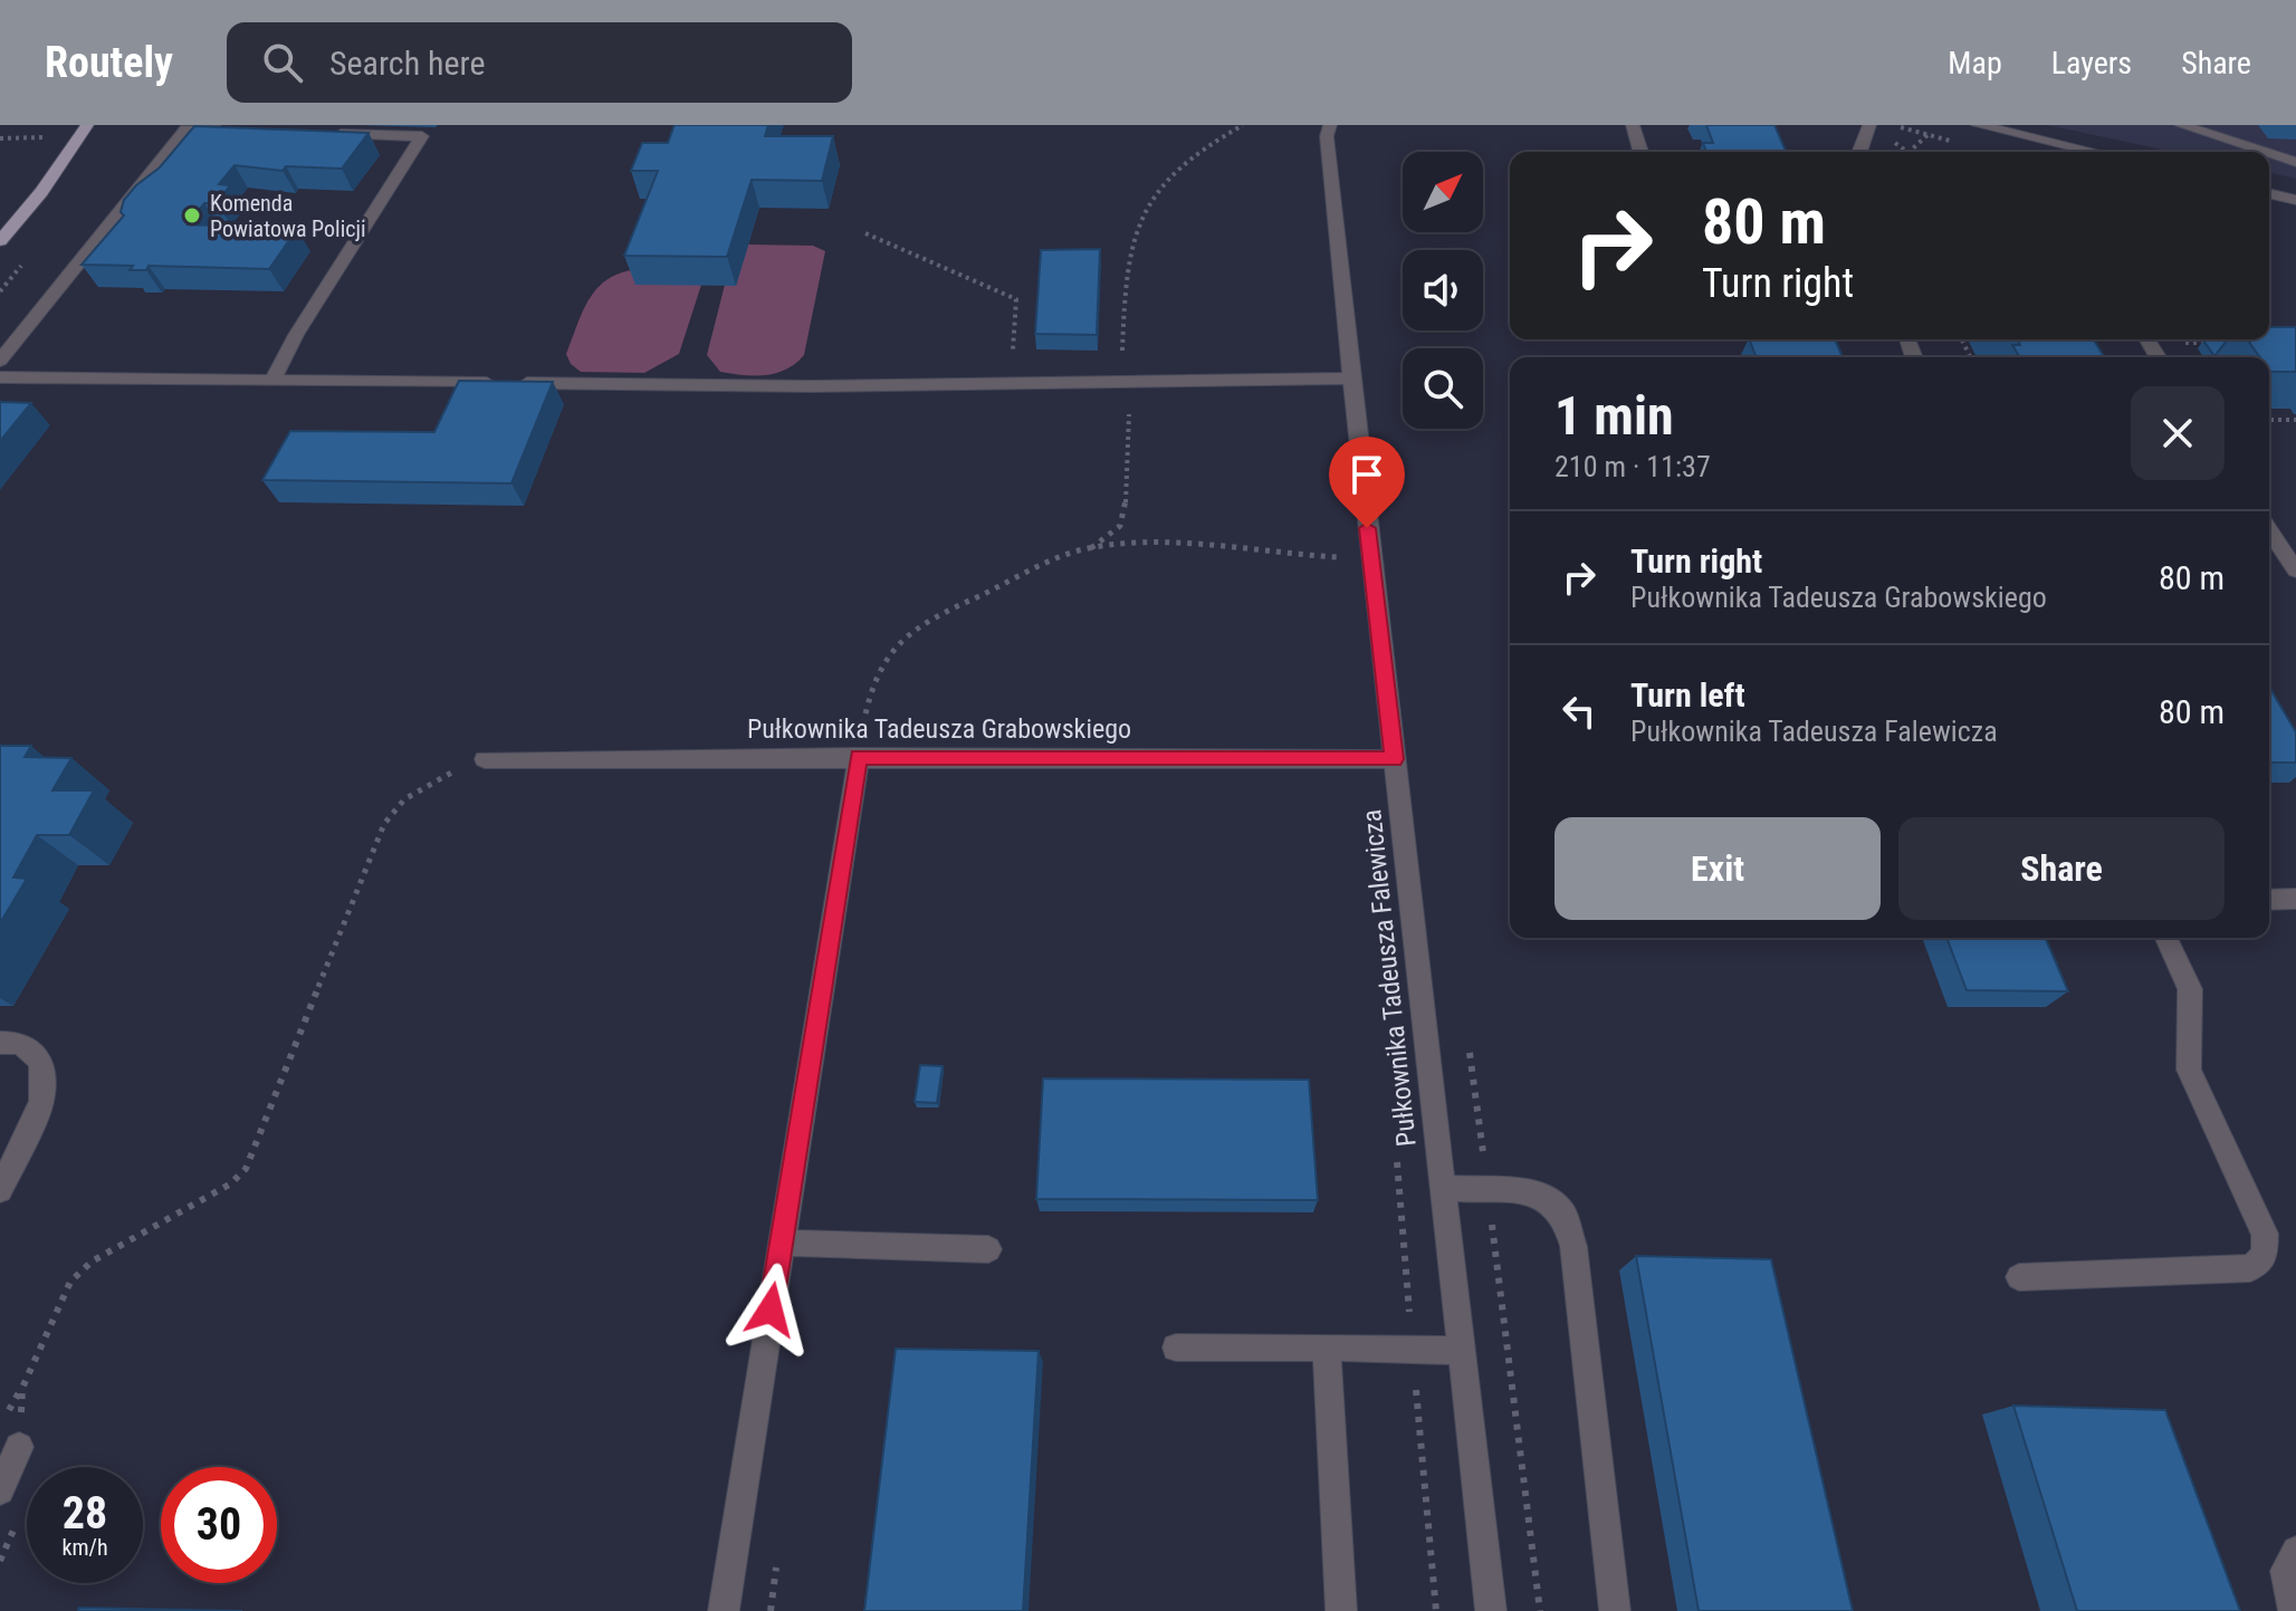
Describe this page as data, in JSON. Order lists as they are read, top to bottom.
{
  "streets": {
    "street": ["Pułkownika Tadeusza Grabowskiego", "Pułkownika Tadeusza Falewicza"]
  },
  "crossings": [
    ["Pułkownika Tadeusza Grabowskiego", "Pułkownika Tadeusza Falewicza"]
  ],
  "places": ["Komenda Powiatowa Policji"],
  "north": "top right",
  "page": {
    "header": "Routely",
    "search": "Search here",
    "nav": ["Map", "Layers", "Share"],
    "turn": ["80 m", "Turn right"],
    "heading": ["1 min", "210 m · 11:37"],
    "list": [
      {
        "name": "Turn right",
        "note": "Pułkownika Tadeusza Grabowskiego",
        "value": "80 m"
      },
      {
        "name": "Turn left",
        "note": "Pułkownika Tadeusza Falewicza",
        "value": "80 m"
      }
    ],
    "buttons": ["Exit", "Share"],
    "speed": "28 km/h",
    "limit": "30"
  }
}
